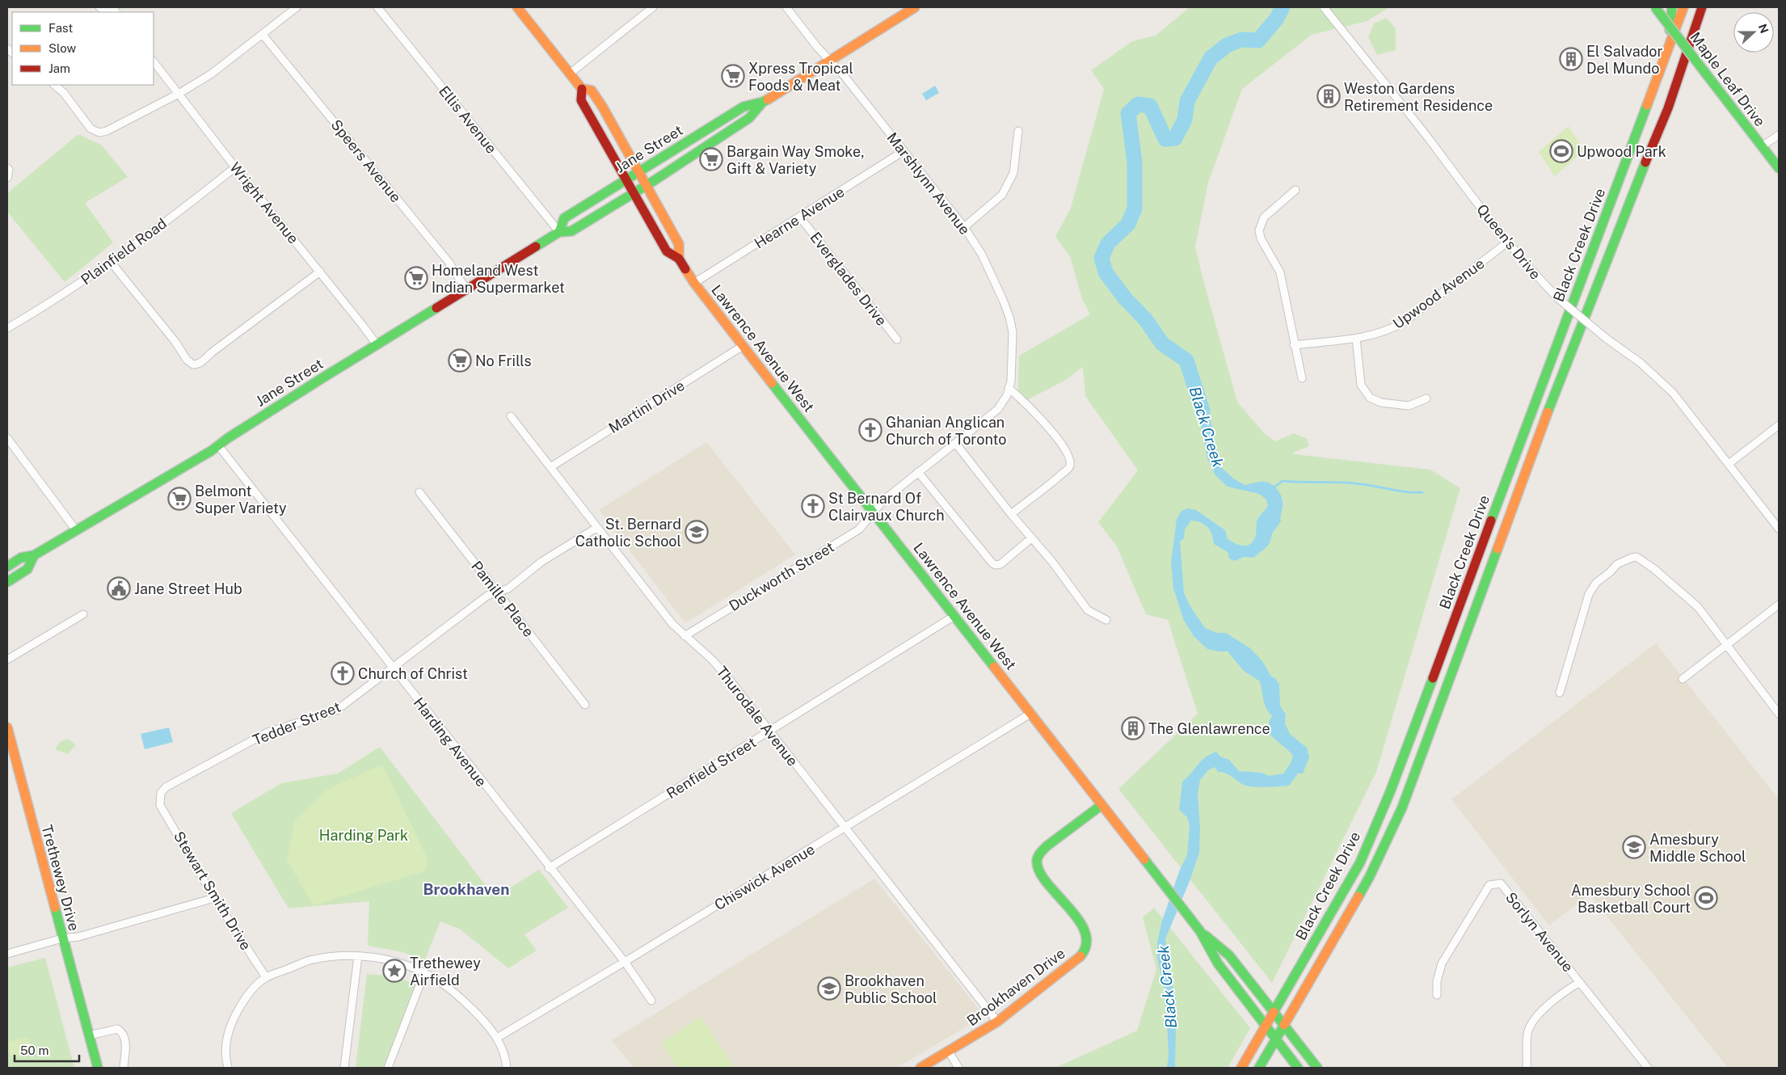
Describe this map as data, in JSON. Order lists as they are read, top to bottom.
{
  "streets": {
    "main road": [
      "Maple Leaf Drive",
      "Jane Street",
      "Black Creek Drive",
      "Lawrence Avenue West",
      "Trethewey Drive",
      "Brookhaven Drive"
    ],
    "street": [
      "Ellis Avenue",
      "Speers Avenue",
      "Marshlynn Avenue",
      "Wright Avenue",
      "Hearne Avenue",
      "Queen's Drive",
      "Plainfield Road",
      "Everglades Drive",
      "Upwood Avenue",
      "Martini Drive",
      "Duckworth Street",
      "Pamille Place",
      "Thurodale Avenue",
      "Tedder Street",
      "Harding Avenue",
      "Renfield Street",
      "Chiswick Avenue",
      "Stewart Smith Drive",
      "Sorlyn Avenue"
    ]
  },
  "crossings": [
    ["Ellis Avenue", "Jane Street"],
    ["Jane Street", "Speers Avenue"],
    ["Jane Street", "Marshlynn Avenue"],
    ["Jane Street", "Wright Avenue"],
    ["Jane Street", "Lawrence Avenue West"],
    ["Jane Street", "Harding Avenue"],
    ["Marshlynn Avenue", "Hearne Avenue"],
    ["Marshlynn Avenue", "Duckworth Street"],
    ["Wright Avenue", "Plainfield Road"],
    ["Hearne Avenue", "Everglades Drive"],
    ["Hearne Avenue", "Lawrence Avenue West"],
    ["Queen's Drive", "Upwood Avenue"],
    ["Black Creek Drive", "Lawrence Avenue West"],
    ["Lawrence Avenue West", "Martini Drive"],
    ["Lawrence Avenue West", "Duckworth Street"],
    ["Lawrence Avenue West", "Renfield Street"],
    ["Lawrence Avenue West", "Chiswick Avenue"],
    ["Lawrence Avenue West", "Brookhaven Drive"],
    ["Martini Drive", "Thurodale Avenue"],
    ["Duckworth Street", "Thurodale Avenue"],
    ["Pamille Place", "Tedder Street"],
    ["Thurodale Avenue", "Tedder Street"],
    ["Thurodale Avenue", "Renfield Street"],
    ["Thurodale Avenue", "Chiswick Avenue"],
    ["Thurodale Avenue", "Brookhaven Drive"],
    ["Tedder Street", "Harding Avenue"],
    ["Tedder Street", "Stewart Smith Drive"],
    ["Harding Avenue", "Renfield Street"],
    ["Harding Avenue", "Chiswick Avenue"]
  ],
  "districts": ["Brookhaven"],
  "water": ["Black Creek"],
  "parks": ["Harding Park"],
  "places": {
    "building": ["El Salvador Del Mundo", "Weston Gardens Retirement Residence", "The Glenlawrence"],
    "supermarket": [
      "Xpress Tropical Foods & Meat",
      "Bargain Way Smoke, Gift & Variety",
      "Homeland West Indian Supermarket",
      "No Frills",
      "Belmont Super Variety"
    ],
    "sports": ["Upwood Park", "Amesbury School Basketball Court"],
    "church": ["Ghanian Anglican Church of Toronto", "St Bernard Of Clairvaux Church", "Church of Christ"],
    "school or university": ["St. Bernard Catholic School", "Amesbury Middle School", "Brookhaven Public School"],
    "public building": ["Jane Street Hub"],
    "place": ["Trethewey Airfield"]
  },
  "legend": ["Fast", "Slow", "Jam"],
  "scale_bar": "50 m",
  "north": "right"
}
